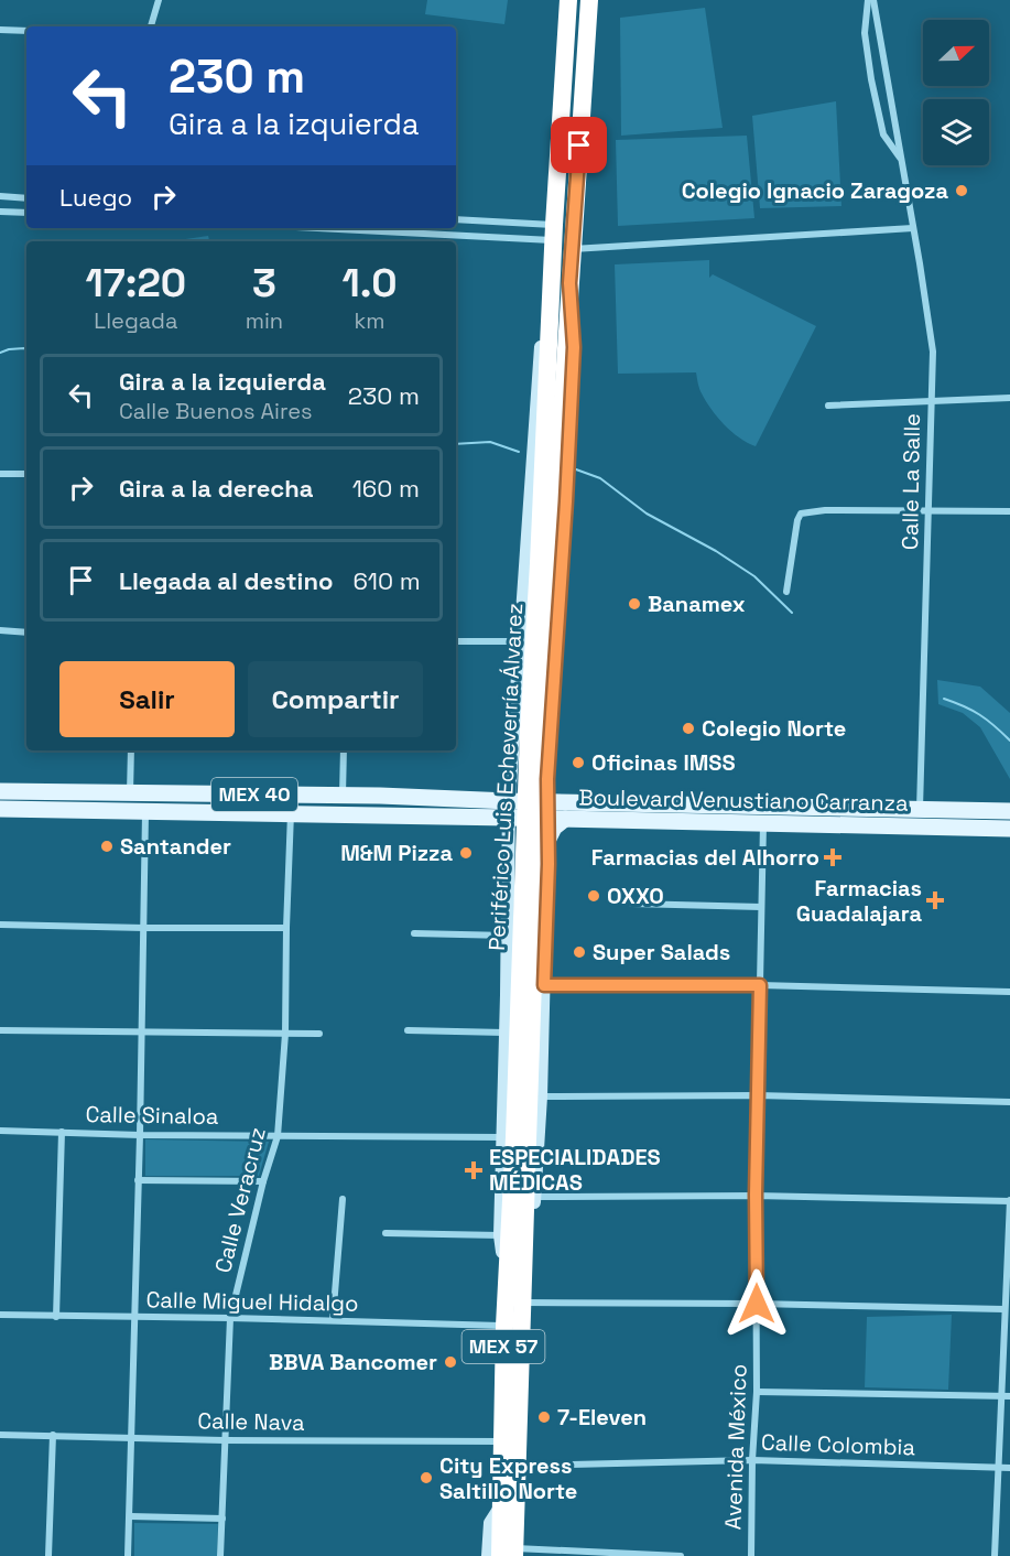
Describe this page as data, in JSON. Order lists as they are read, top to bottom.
{
  "streets": {
    "highway": ["Periférico Luis Echeverría Álvarez", "MEX 57"],
    "main road": ["MEX 40", "Boulevard Venustiano Carranza"],
    "street": [
      "Calle La Salle",
      "Calle Sinaloa",
      "Calle Veracruz",
      "Calle Miguel Hidalgo",
      "Calle Nava",
      "Calle Colombia",
      "Avenida México"
    ]
  },
  "crossings": [
    ["Calle La Salle", "Boulevard Venustiano Carranza"],
    ["Periférico Luis Echeverría Álvarez", "Boulevard Venustiano Carranza"],
    ["Periférico Luis Echeverría Álvarez", "Calle Sinaloa"],
    ["Periférico Luis Echeverría Álvarez", "Calle Miguel Hidalgo"],
    ["Periférico Luis Echeverría Álvarez", "Calle Nava"],
    ["Periférico Luis Echeverría Álvarez", "Calle Colombia"],
    ["Boulevard Venustiano Carranza", "Calle Veracruz"],
    ["Boulevard Venustiano Carranza", "Avenida México"],
    ["Calle Sinaloa", "Calle Veracruz"],
    ["Calle Veracruz", "Calle Miguel Hidalgo"],
    ["Calle Veracruz", "Calle Nava"],
    ["Calle Colombia", "Avenida México"]
  ],
  "places": {
    "other": [
      "Colegio Ignacio Zaragoza",
      "Banamex",
      "Colegio Norte",
      "Oficinas IMSS",
      "Santander",
      "M&M Pizza",
      "OXXO",
      "Super Salads",
      "BBVA Bancomer",
      "7-Eleven",
      "City Express Saltillo Norte"
    ],
    "health": ["Farmacias del Alhorro", "Farmacias Guadalajara", "ESPECIALIDADES MÉDICAS"]
  },
  "north": "right",
  "page": {
    "turn": ["230 m", "Gira a la izquierda"],
    "then": "Luego",
    "eta": [
      "17:20",
      "Llegada",
      "3",
      "min",
      "1.0",
      "km"
    ],
    "list": [
      {
        "name": "Gira a la izquierda",
        "note": "Calle Buenos Aires",
        "value": "230 m"
      },
      {
        "name": "Gira a la derecha",
        "value": "160 m"
      },
      {
        "name": "Llegada al destino",
        "value": "610 m"
      }
    ],
    "buttons": ["Salir", "Compartir"]
  }
}
